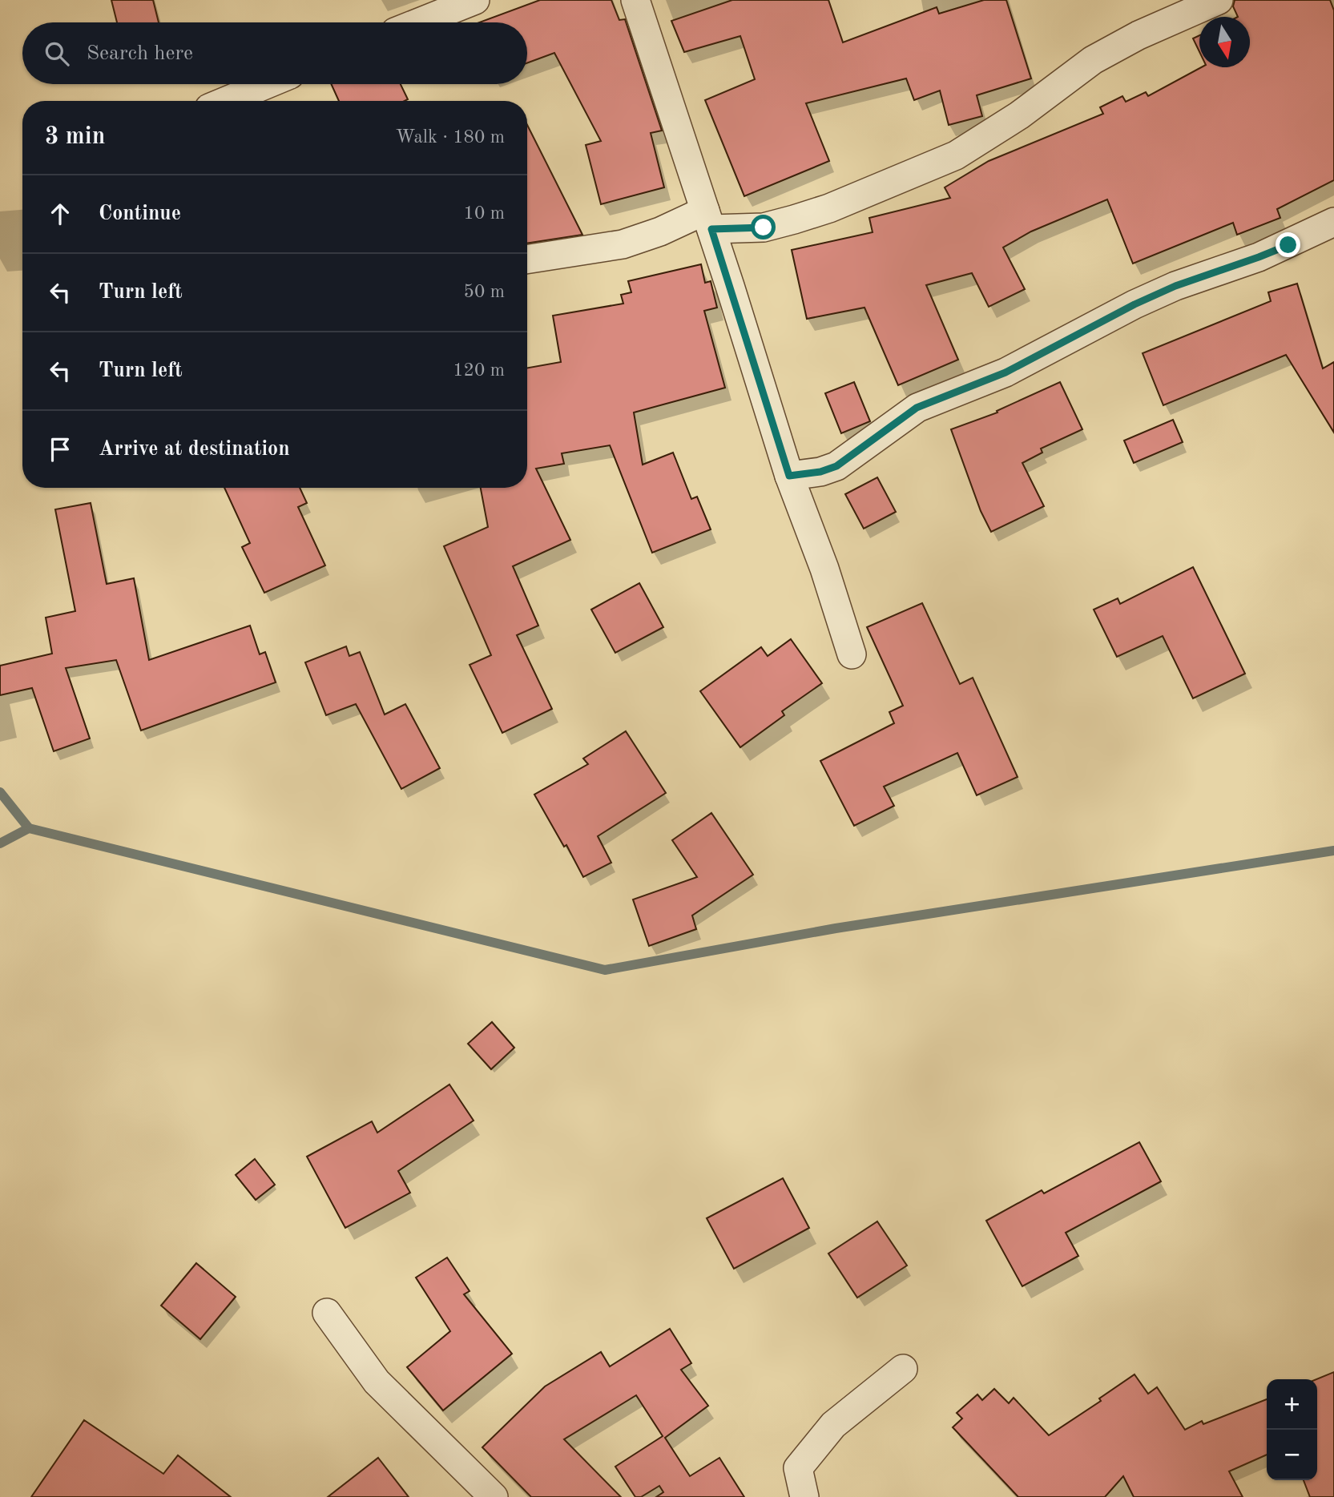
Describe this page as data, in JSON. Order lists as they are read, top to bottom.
{
  "north": "bottom",
  "page": {
    "search": "Search here",
    "heading": ["3 min", "Walk · 180 m"],
    "list": [
      ["Continue", "10 m"],
      ["Turn left", "50 m"],
      ["Turn left", "120 m"],
      "Arrive at destination"
    ],
    "map_buttons": ["+", "−"]
  }
}
